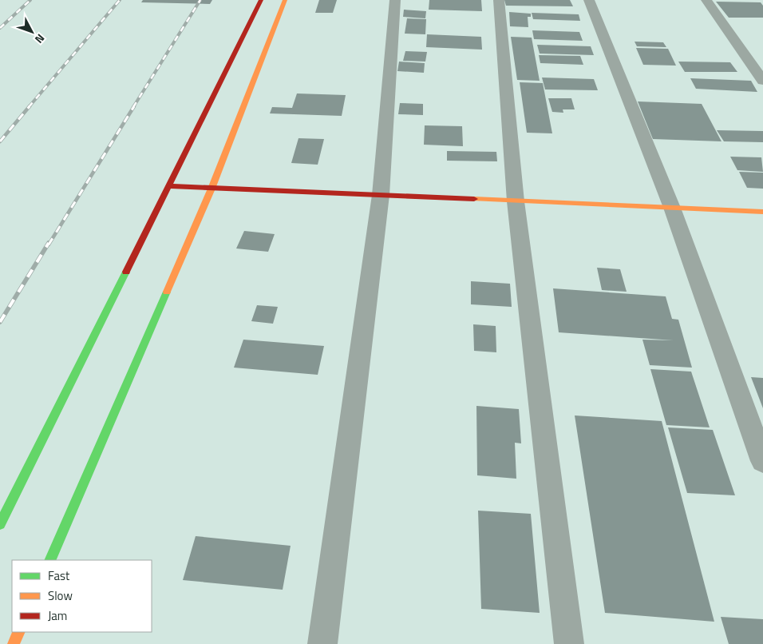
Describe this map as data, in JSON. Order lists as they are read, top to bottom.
{
  "legend": ["Fast", "Slow", "Jam"],
  "north": "bottom right"
}
